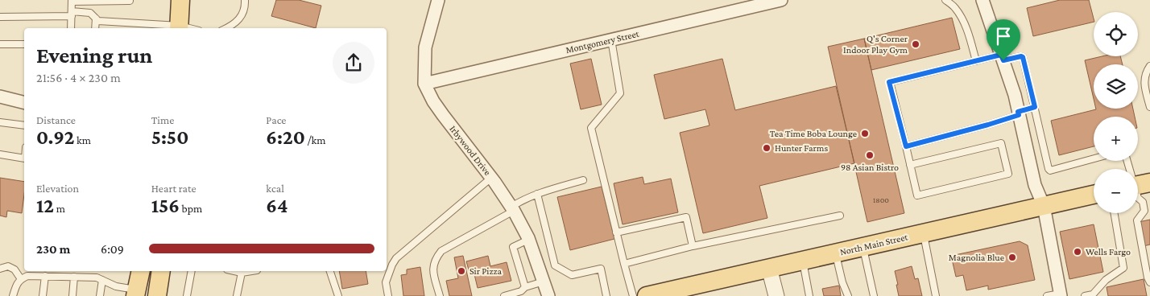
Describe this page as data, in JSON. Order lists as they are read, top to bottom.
{
  "streets": {
    "main road": ["North Main Street"],
    "street": ["Montgomery Street", "Irbywood Drive"]
  },
  "crossings": [
    ["Montgomery Street", "Irbywood Drive"]
  ],
  "places": [
    "Q's Corner Indoor Play Gym",
    "Tea Time Boba Lounge",
    "Hunter Farms",
    "98 Asian Bistro",
    "Wells Fargo",
    "Magnolia Blue",
    "Sir Pizza"
  ],
  "house_numbers": ["1800"],
  "page": {
    "map_buttons": ["+", "−"],
    "heading": ["Evening run", "21:56 · 4 × 230 m"],
    "stats": [
      ["Distance", "0.92 km"],
      ["Time", "5:50"],
      ["Pace", "6:20 /km"],
      ["Elevation", "12 m"],
      ["Heart rate", "156 bpm"],
      ["kcal", "64"]
    ],
    "list": [
      {
        "name": "230 m",
        "note": "6:09"
      }
    ]
  }
}
